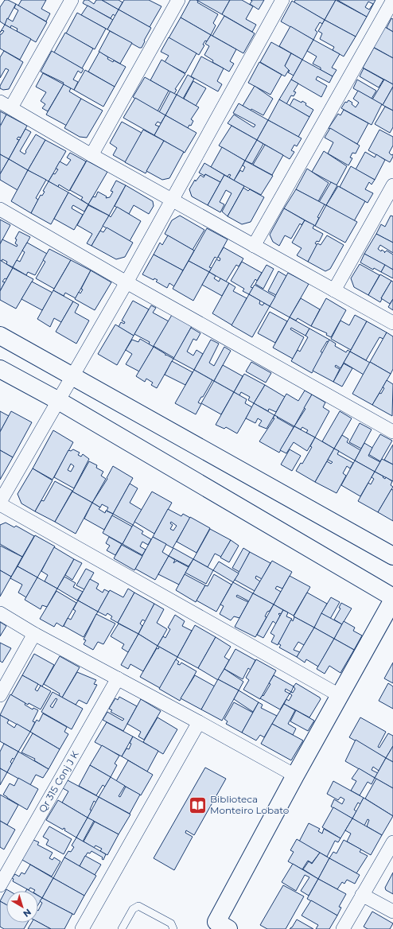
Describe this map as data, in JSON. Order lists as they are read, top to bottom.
{
  "streets": {
    "street": ["Qr 315 Conj J K"]
  },
  "places": {
    "library": ["Biblioteca Monteiro Lobato"]
  },
  "north": "bottom right"
}
